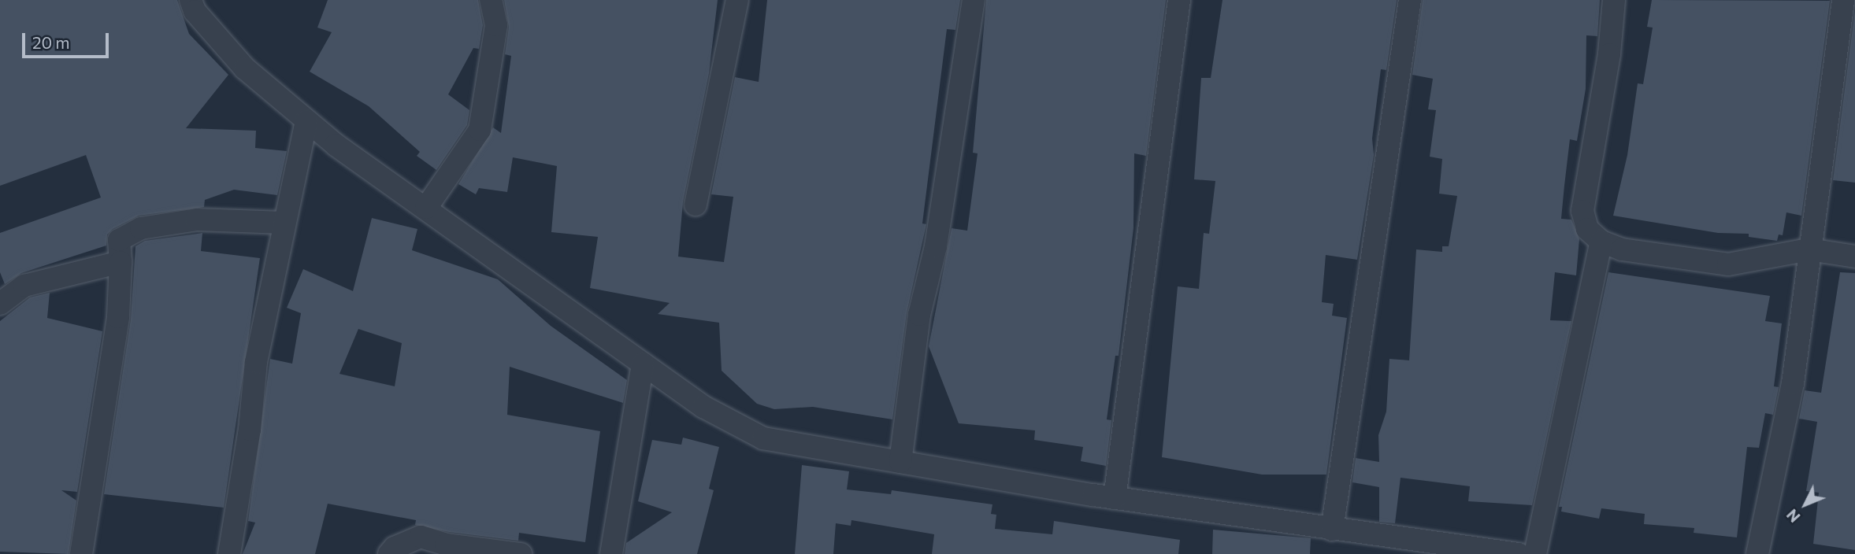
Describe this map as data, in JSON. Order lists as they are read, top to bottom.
{
  "scale_bar": "20 m",
  "north": "bottom left"
}
